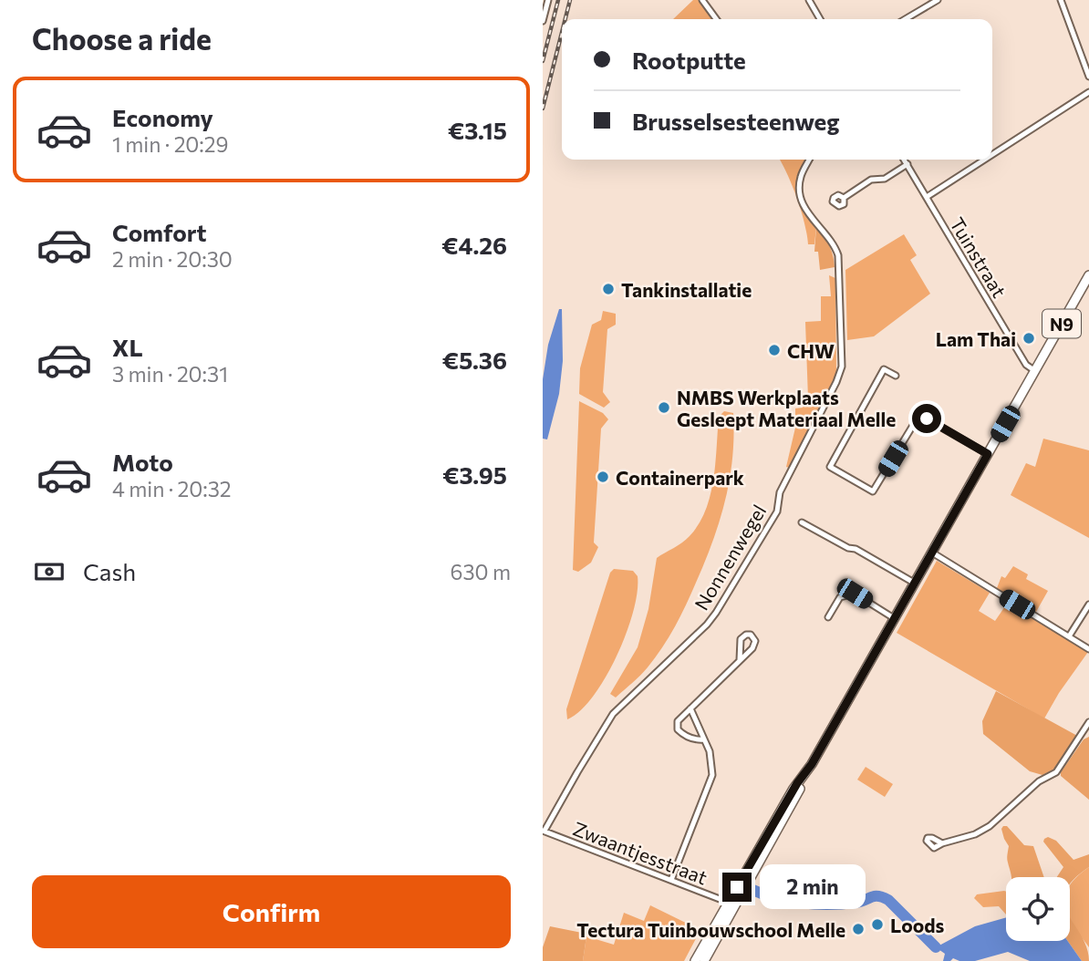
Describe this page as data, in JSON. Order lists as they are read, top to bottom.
{
  "streets": {
    "main road": ["N9"],
    "street": ["Tuinstraat", "Nonnenwegel", "Zwaantjesstraat"]
  },
  "crossings": [
    ["Tuinstraat", "N9"],
    ["N9", "Zwaantjesstraat"],
    ["Nonnenwegel", "Zwaantjesstraat"]
  ],
  "places": [
    "Tankinstallatie",
    "Lam Thai",
    "CHW",
    "NMBS Werkplaats Gesleept Materiaal Melle",
    "Containerpark",
    "Loods",
    "Tectura Tuinbouwschool Melle"
  ],
  "page": {
    "heading": "Choose a ride",
    "banner": ["Rootputte", "Brusselsesteenweg"],
    "list": [
      {
        "name": "Economy",
        "note": "1 min · 20:29",
        "value": "€3.15"
      },
      {
        "name": "Comfort",
        "note": "2 min · 20:30",
        "value": "€4.26"
      },
      {
        "name": "XL",
        "note": "3 min · 20:31",
        "value": "€5.36"
      },
      {
        "name": "Moto",
        "note": "4 min · 20:32",
        "value": "€3.95"
      }
    ],
    "pay": ["Cash", "630 m"],
    "buttons": "Confirm",
    "bubble": "2 min"
  }
}
